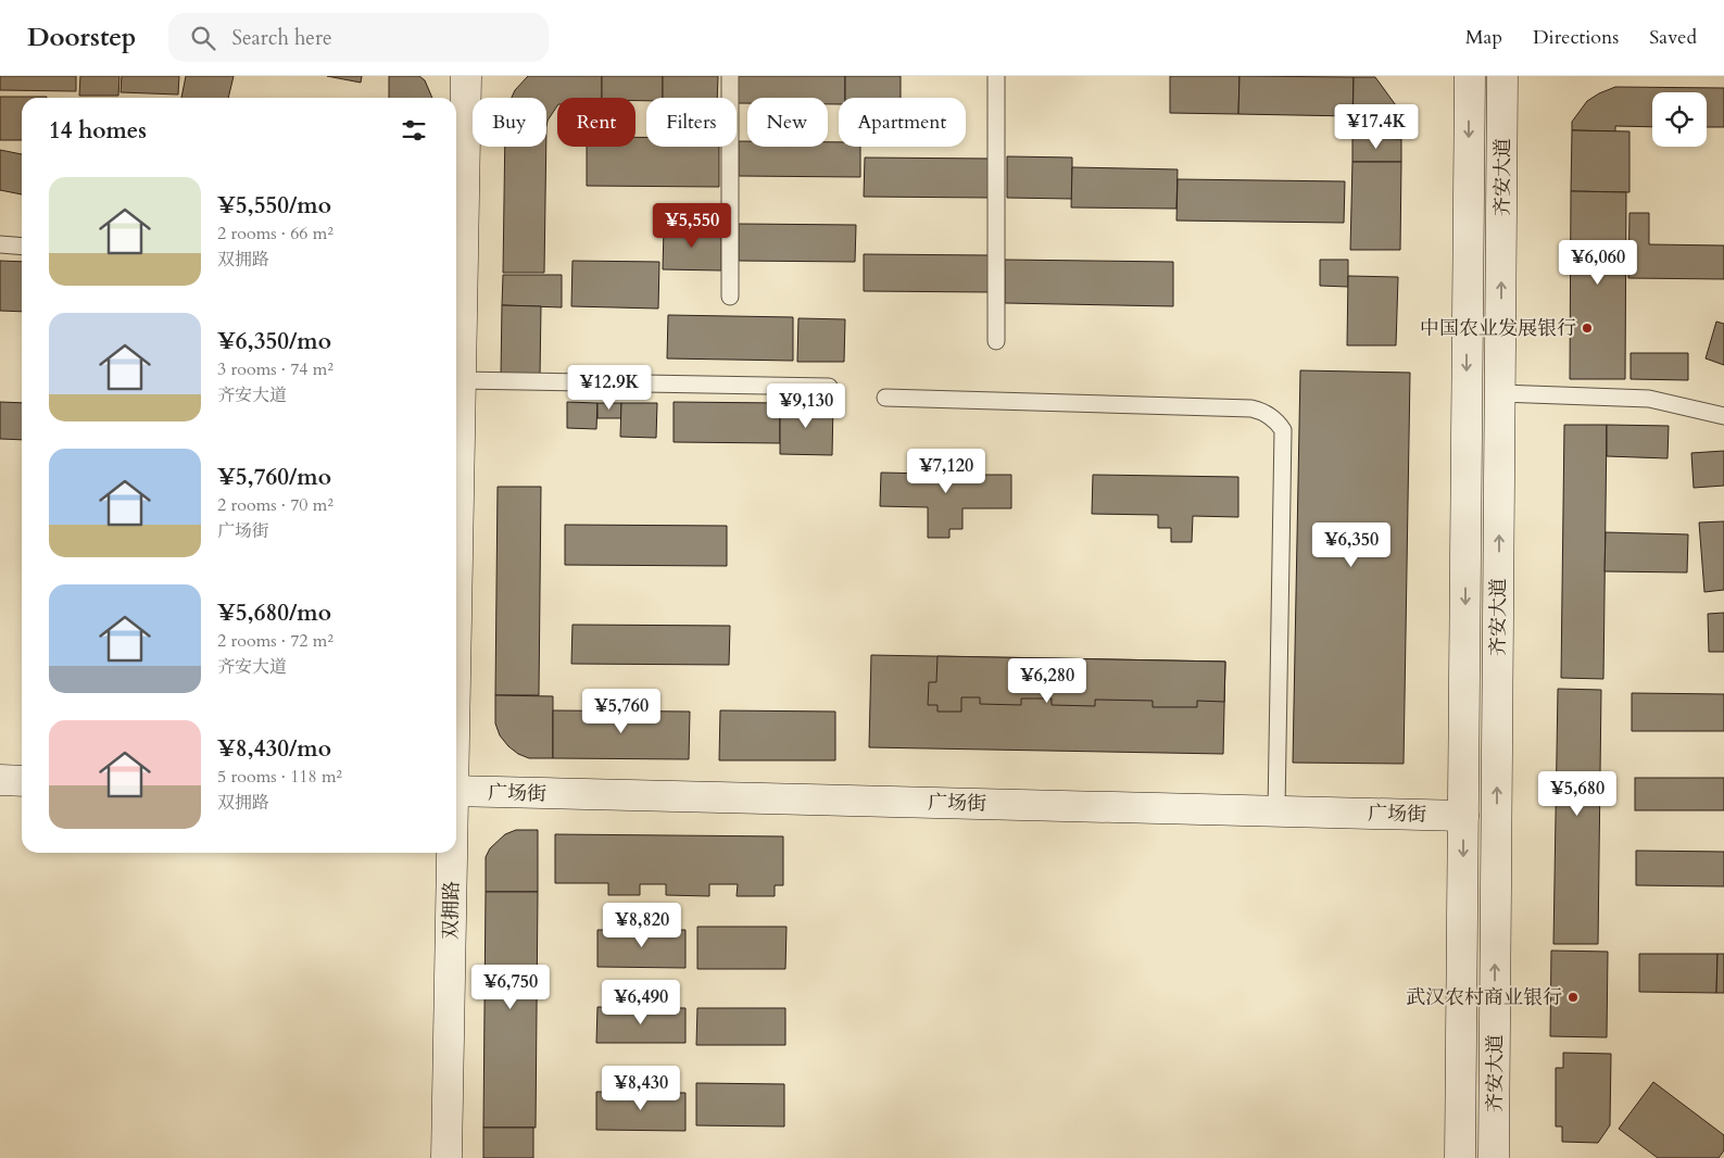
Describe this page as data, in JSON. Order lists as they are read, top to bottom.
{
  "streets": {
    "main road": ["齐安大道", "广场街", "双拥路"]
  },
  "crossings": [
    ["齐安大道", "广场街"]
  ],
  "places": ["中国农业发展银行", "武汉农村商业银行"],
  "page": {
    "header": "Doorstep",
    "search": "Search here",
    "nav": ["Map", "Directions", "Saved"],
    "chip": [
      "Buy",
      "Rent",
      "Filters",
      "New",
      "Apartment"
    ],
    "heading": "14 homes",
    "price": [
      "¥17.4K",
      "¥5,550",
      "¥6,060",
      "¥12.9K",
      "¥9,130",
      "¥7,120",
      "¥6,350",
      "¥6,280",
      "¥5,760",
      "¥5,680",
      "¥8,820",
      "¥6,750",
      "¥6,490",
      "¥8,430"
    ],
    "list": [
      {
        "name": "¥5,550/mo",
        "note": "2 rooms · 66 m² · 双拥路"
      },
      {
        "name": "¥6,350/mo",
        "note": "3 rooms · 74 m² · 齐安大道"
      },
      {
        "name": "¥5,760/mo",
        "note": "2 rooms · 70 m² · 广场街"
      },
      {
        "name": "¥5,680/mo",
        "note": "2 rooms · 72 m² · 齐安大道"
      },
      {
        "name": "¥8,430/mo",
        "note": "5 rooms · 118 m² · 双拥路"
      }
    ]
  }
}
